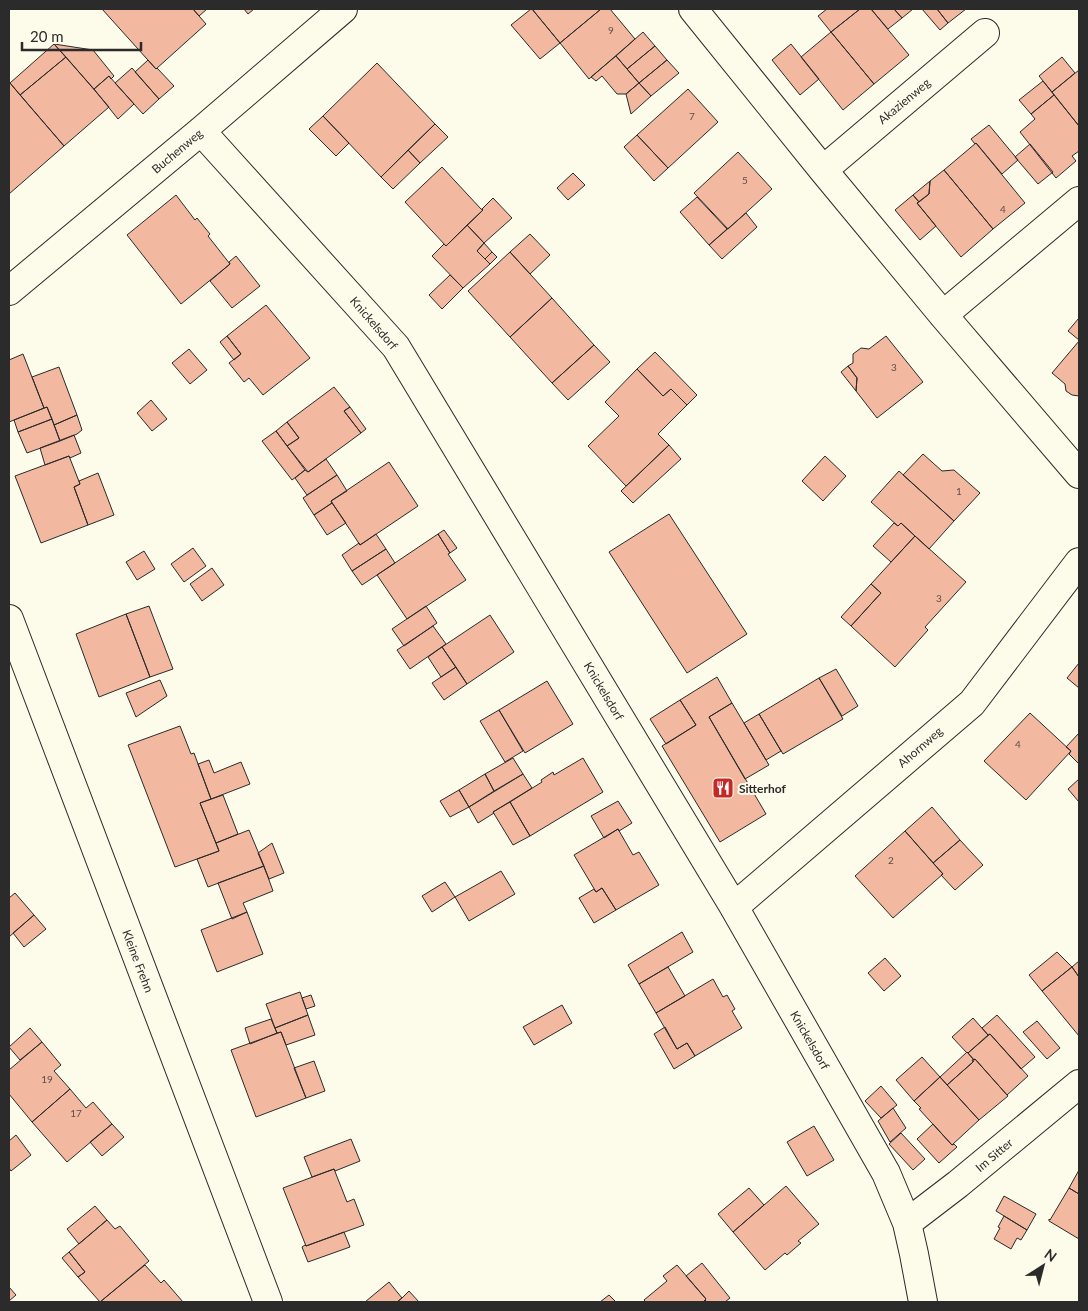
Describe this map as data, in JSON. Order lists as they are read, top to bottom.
{
  "streets": {
    "street": [
      "Akazienweg",
      "Buchenweg",
      "Knickelsdorf",
      "Ahornweg",
      "Kleine Frehn",
      "Im Sitter"
    ]
  },
  "crossings": [
    ["Buchenweg", "Knickelsdorf"],
    ["Knickelsdorf", "Ahornweg"],
    ["Knickelsdorf", "Im Sitter"]
  ],
  "places": {
    "restaurant": ["Sitterhof"]
  },
  "house_numbers": [
    "9",
    "7",
    "5",
    "4",
    "3",
    "1",
    "3",
    "4",
    "2",
    "19",
    "17"
  ],
  "scale_bar": "20 m",
  "north": "top right"
}
